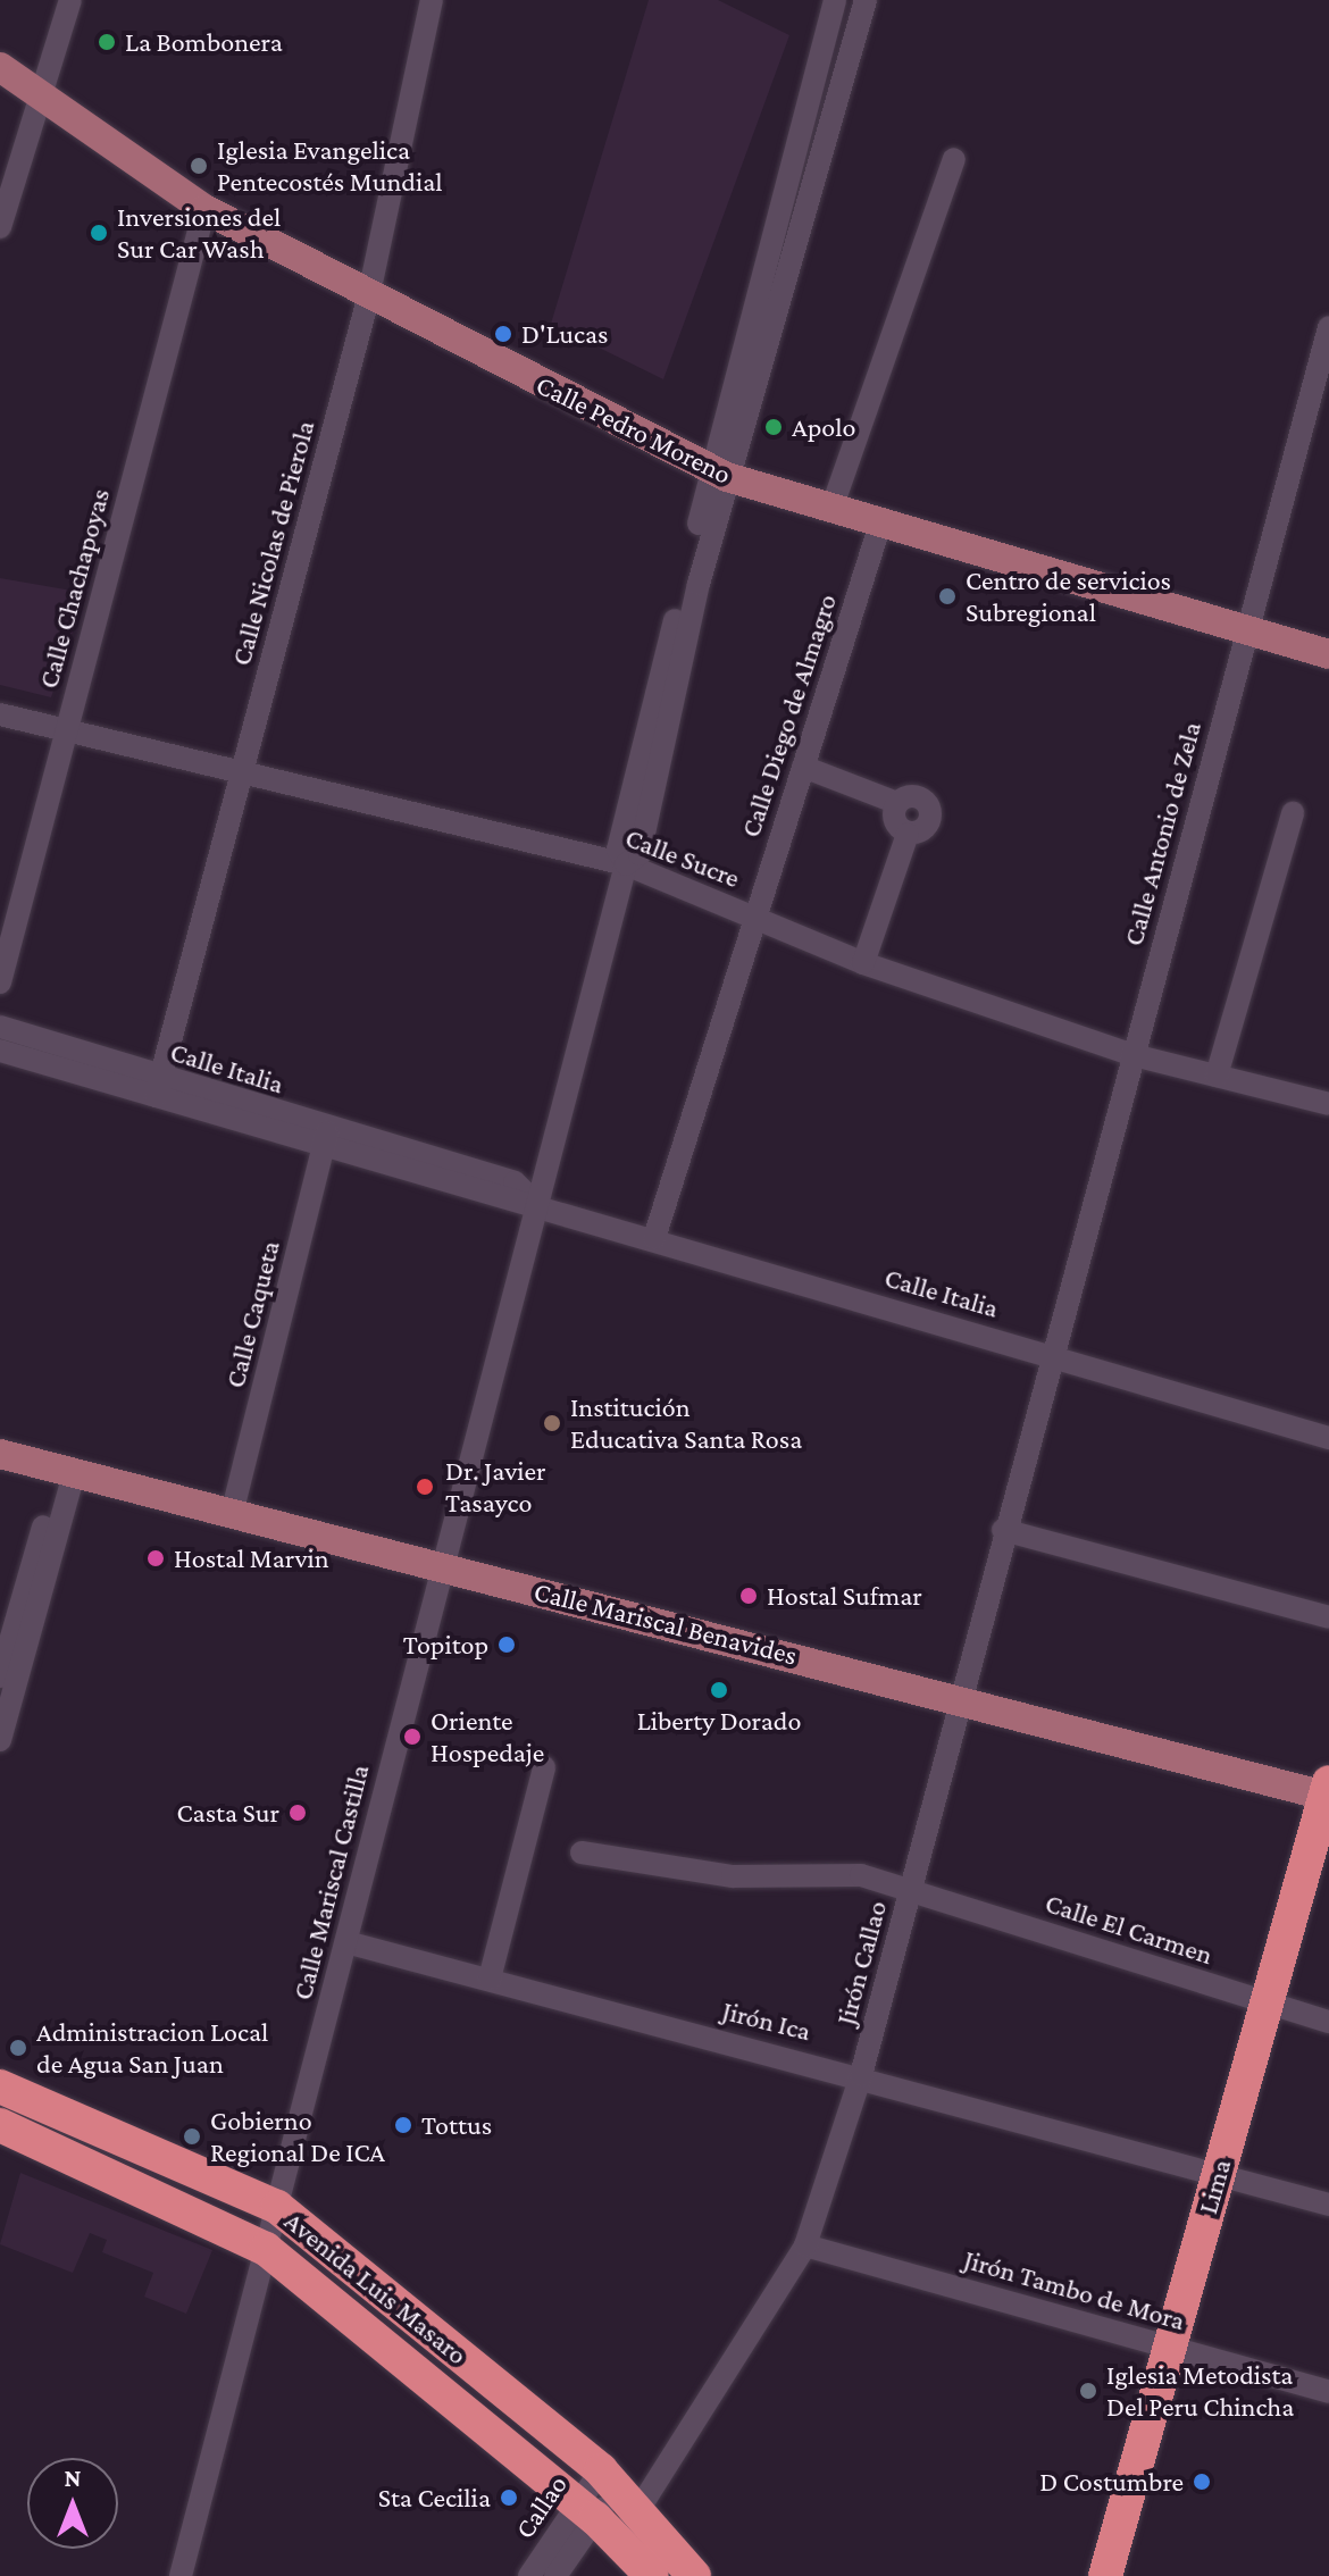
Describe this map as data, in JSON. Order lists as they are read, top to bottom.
{
  "streets": {
    "highway": ["Lima", "Avenida Luis Masaro"],
    "main road": ["Calle Pedro Moreno", "Calle Mariscal Benavides"],
    "street": [
      "Calle Nicolas de Pierola",
      "Calle Chachapoyas",
      "Calle Diego de Almagro",
      "Calle Antonio de Zela",
      "Calle Sucre",
      "Calle Italia",
      "Calle Caqueta",
      "Calle Mariscal Castilla",
      "Calle El Carmen",
      "Jirón Callao",
      "Jirón Ica",
      "Jirón Tambo de Mora",
      "Callao"
    ]
  },
  "crossings": [
    ["Calle Pedro Moreno", "Calle Nicolas de Pierola"],
    ["Calle Pedro Moreno", "Calle Chachapoyas"],
    ["Calle Pedro Moreno", "Calle Diego de Almagro"],
    ["Calle Pedro Moreno", "Calle Antonio de Zela"],
    ["Calle Pedro Moreno", "Calle Mariscal Castilla"],
    ["Calle Nicolas de Pierola", "Calle Sucre"],
    ["Calle Nicolas de Pierola", "Calle Italia"],
    ["Calle Chachapoyas", "Calle Sucre"],
    ["Calle Diego de Almagro", "Calle Sucre"],
    ["Calle Diego de Almagro", "Calle Italia"],
    ["Calle Antonio de Zela", "Calle Sucre"],
    ["Calle Antonio de Zela", "Calle Italia"],
    ["Calle Antonio de Zela", "Jirón Callao"],
    ["Calle Sucre", "Calle Mariscal Castilla"],
    ["Calle Italia", "Calle Caqueta"],
    ["Calle Italia", "Calle Mariscal Castilla"],
    ["Calle Italia", "Jirón Callao"],
    ["Calle Caqueta", "Calle Mariscal Benavides"],
    ["Calle Mariscal Benavides", "Calle Mariscal Castilla"],
    ["Calle Mariscal Benavides", "Jirón Callao"],
    ["Calle Mariscal Benavides", "Lima"],
    ["Calle Mariscal Castilla", "Jirón Ica"],
    ["Calle Mariscal Castilla", "Avenida Luis Masaro"],
    ["Calle El Carmen", "Jirón Callao"],
    ["Calle El Carmen", "Lima"],
    ["Jirón Callao", "Jirón Ica"],
    ["Jirón Callao", "Avenida Luis Masaro"],
    ["Jirón Callao", "Jirón Tambo de Mora"],
    ["Jirón Callao", "Callao"],
    ["Jirón Ica", "Lima"],
    ["Lima", "Jirón Tambo de Mora"],
    ["Avenida Luis Masaro", "Callao"]
  ],
  "places": [
    "La Bombonera",
    "Iglesia Evangelica Pentecostés Mundial",
    "Inversiones del Sur Car Wash",
    "D'Lucas",
    "Apolo",
    "Centro de servicios Subregional",
    "Institución Educativa Santa Rosa",
    "Dr. Javier Tasayco",
    "Hostal Marvin",
    "Hostal Sufmar",
    "Topitop",
    "Liberty Dorado",
    "Oriente Hospedaje",
    "Casta Sur",
    "Administracion Local de Agua San Juan",
    "Tottus",
    "Gobierno Regional De ICA",
    "Iglesia Metodista Del Peru Chincha",
    "D Costumbre",
    "Sta Cecilia"
  ],
  "north": "top"
}
